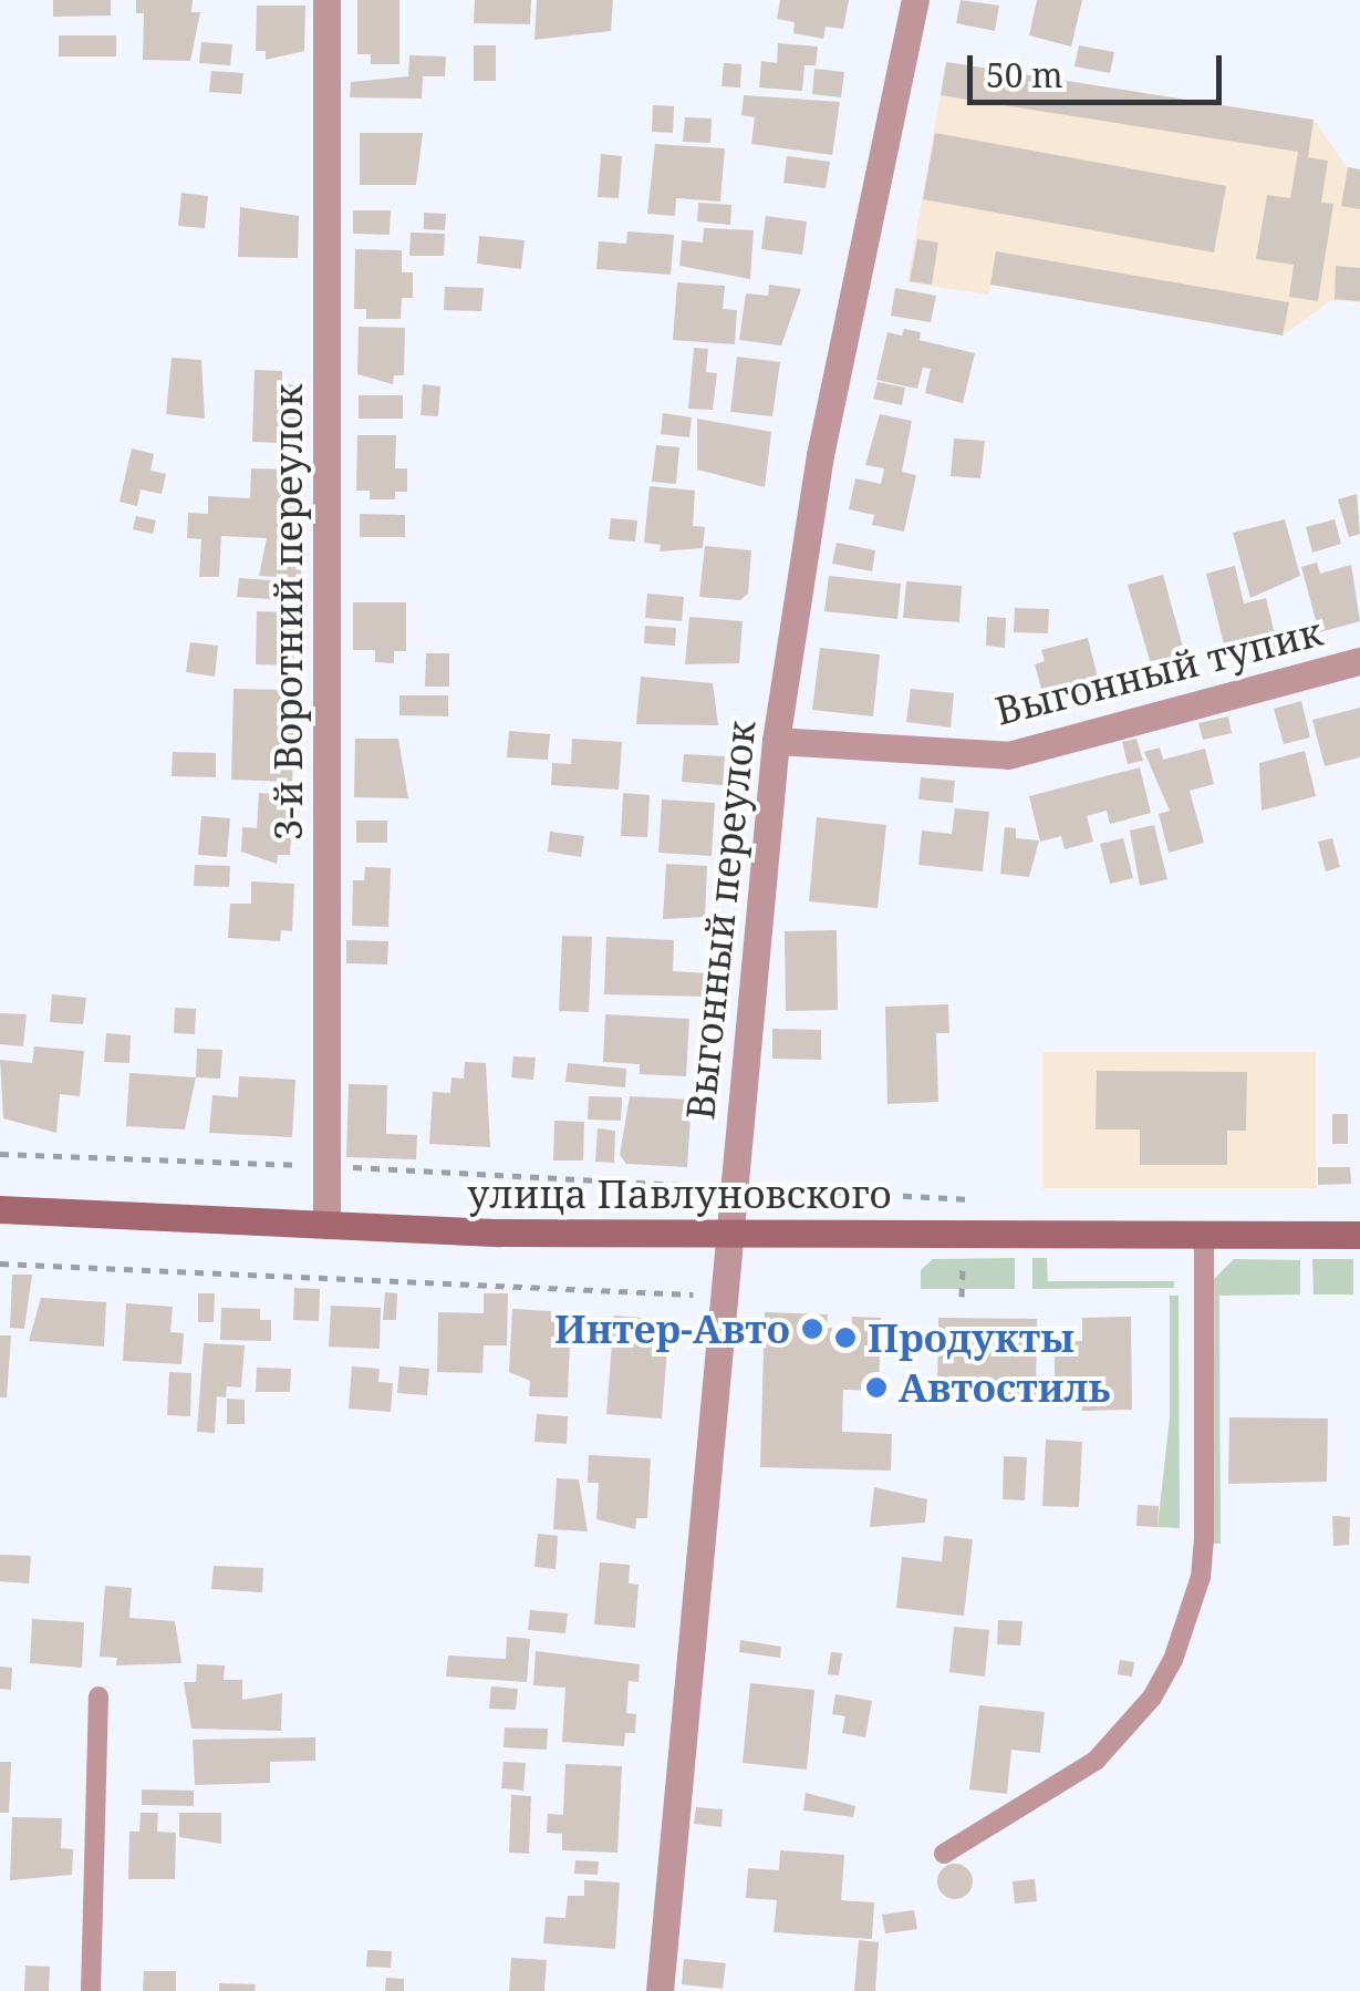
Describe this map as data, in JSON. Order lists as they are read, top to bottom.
{
  "streets": {
    "street": [
      "3-й Воротний переулок",
      "Выгонный тупик",
      "Выгонный переулок",
      "улица Павлуновского"
    ]
  },
  "crossings": [
    ["3-й Воротний переулок", "улица Павлуновского"],
    ["Выгонный тупик", "Выгонный переулок"],
    ["Выгонный переулок", "улица Павлуновского"]
  ],
  "places": ["Интер-Авто", "Продукты", "Автостиль"],
  "scale_bar": "50 m"
}
